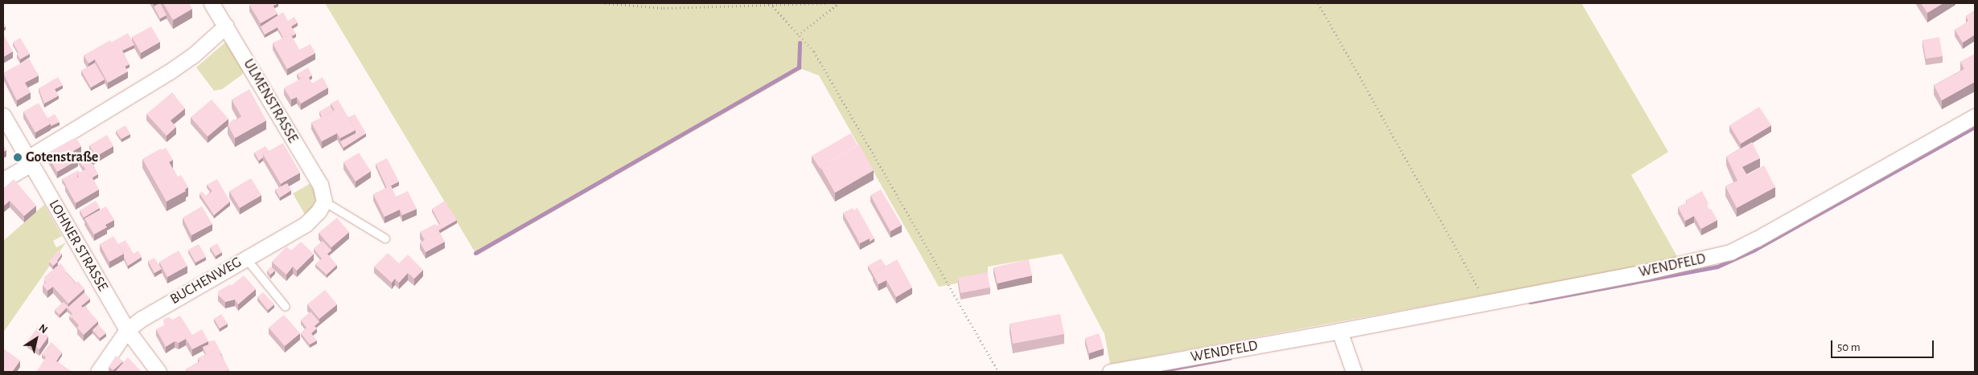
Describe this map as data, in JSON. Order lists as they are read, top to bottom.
{
  "streets": {
    "street": [
      "ULMENSTRASSE",
      "LOHNER STRASSE",
      "WENDFELD",
      "BUCHENWEG"
    ]
  },
  "crossings": [
    ["ULMENSTRASSE", "BUCHENWEG"],
    ["LOHNER STRASSE", "BUCHENWEG"]
  ],
  "places": ["Gotenstraße"],
  "scale_bar": "50 m",
  "north": "top right"
}
